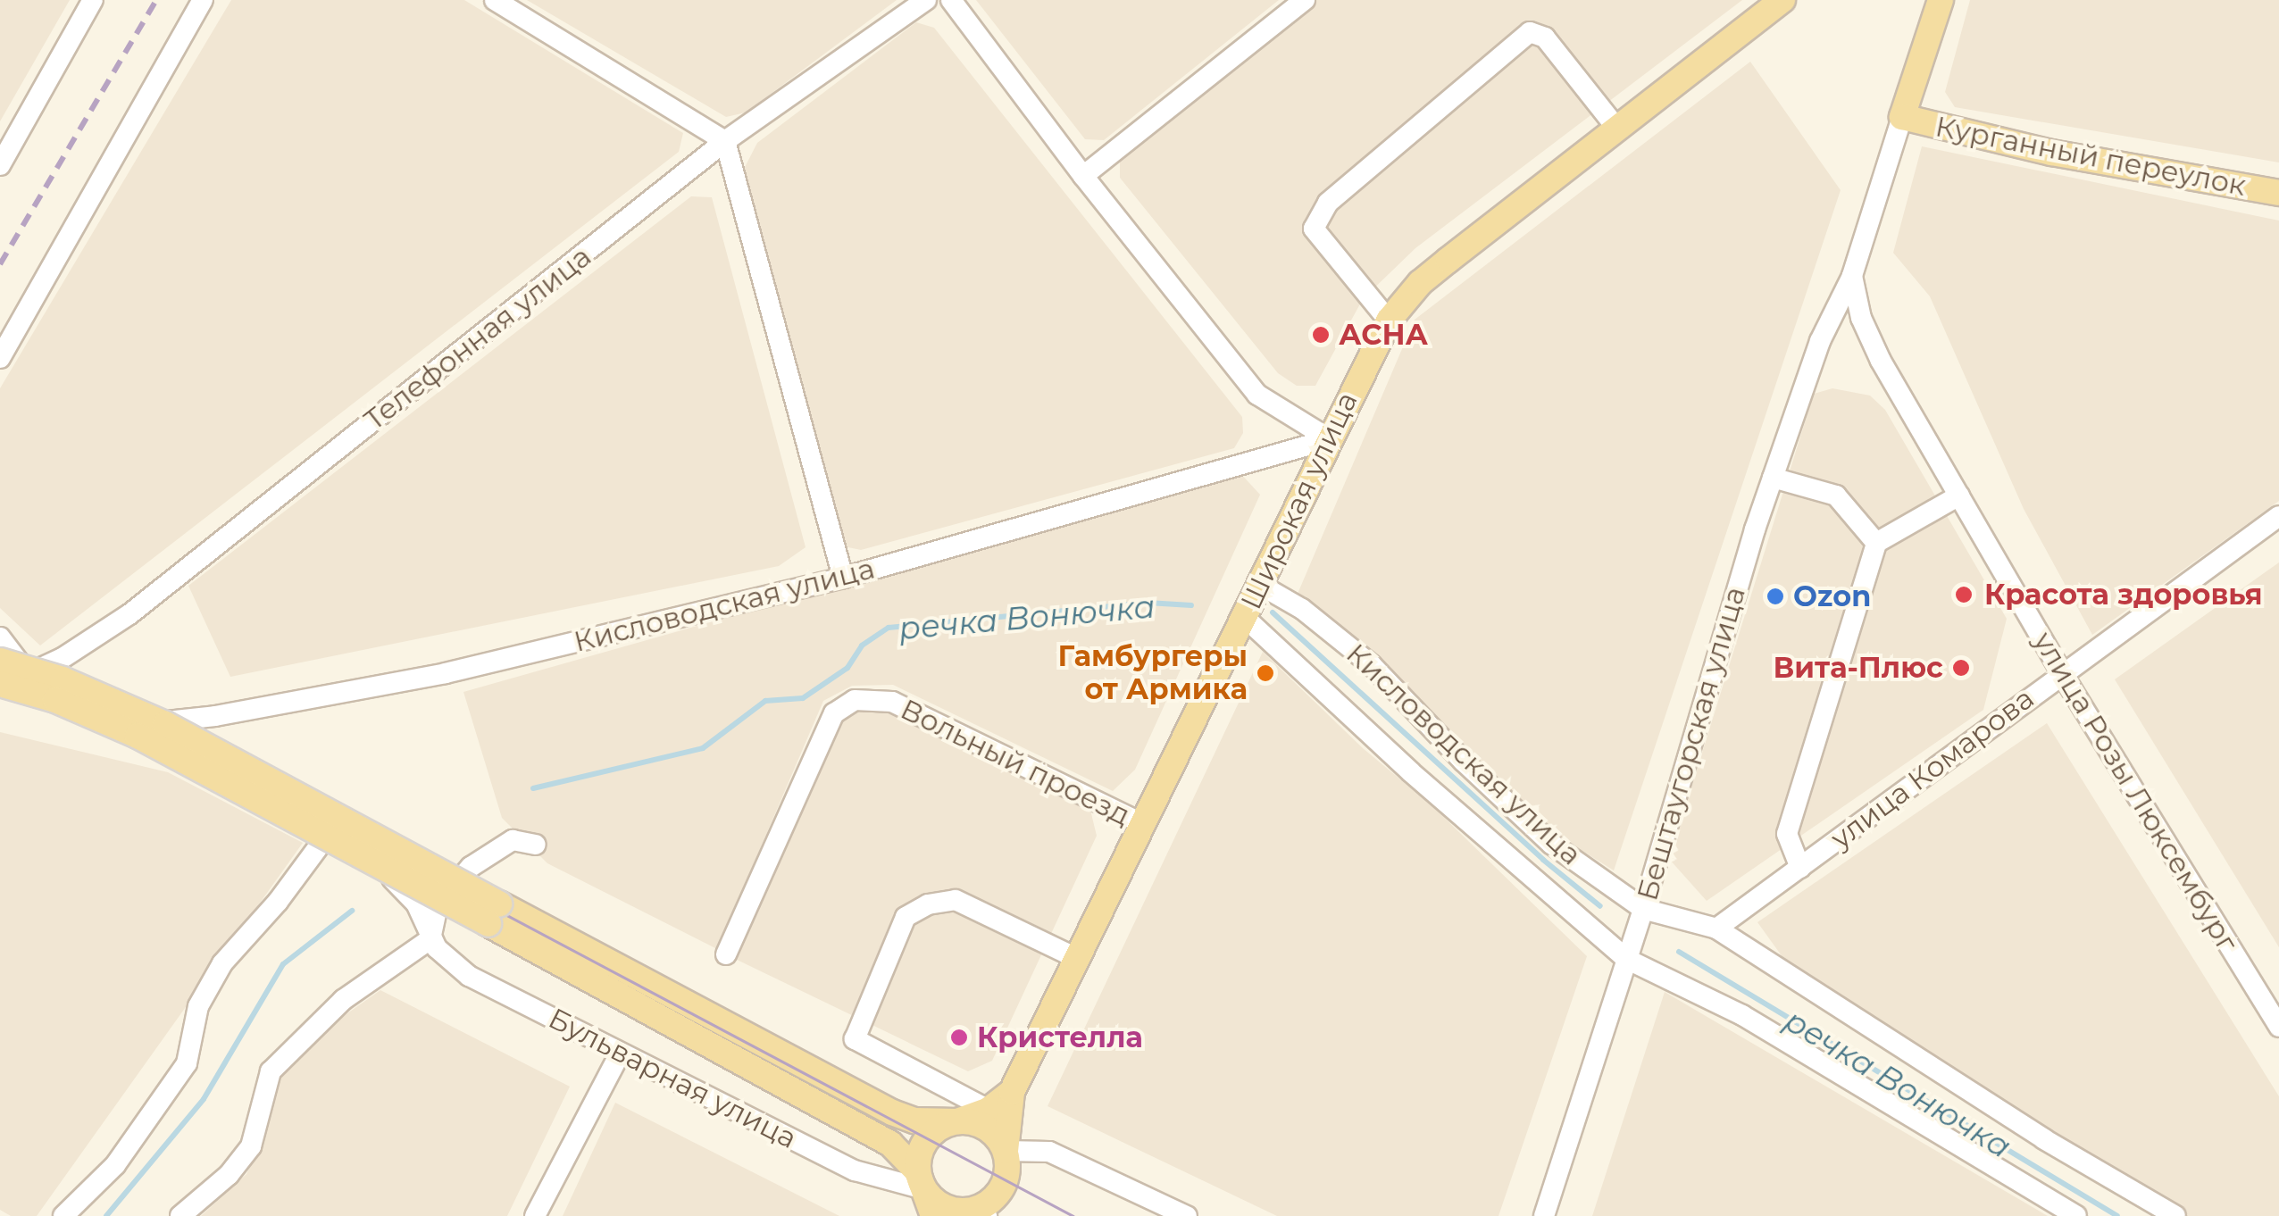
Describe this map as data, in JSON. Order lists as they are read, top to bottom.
{
  "streets": {
    "main road": ["Курганный переулок", "Широкая улица", "Бульварная улица"],
    "street": [
      "Телефонная улица",
      "Кисловодская улица",
      "Бештаугорская улица",
      "Вольный проезд",
      "улица Комарова",
      "улица Розы Люксембург"
    ]
  },
  "crossings": [
    ["Курганный переулок", "улица Розы Люксембург"],
    ["Телефонная улица", "Бульварная улица"],
    ["Широкая улица", "Кисловодская улица"],
    ["Широкая улица", "Вольный проезд"],
    ["Широкая улица", "Бульварная улица"],
    ["Кисловодская улица", "Бештаугорская улица"],
    ["Кисловодская улица", "улица Комарова"],
    ["Кисловодская улица", "Бульварная улица"],
    ["Бештаугорская улица", "улица Розы Люксембург"],
    ["улица Комарова", "улица Розы Люксембург"]
  ],
  "water": ["речка Вонючка"],
  "places": [
    "АСНА",
    "Красота здоровья",
    "Ozon",
    "Вита-Плюс",
    "Гамбургеры от Армика",
    "Кристелла"
  ]
}
